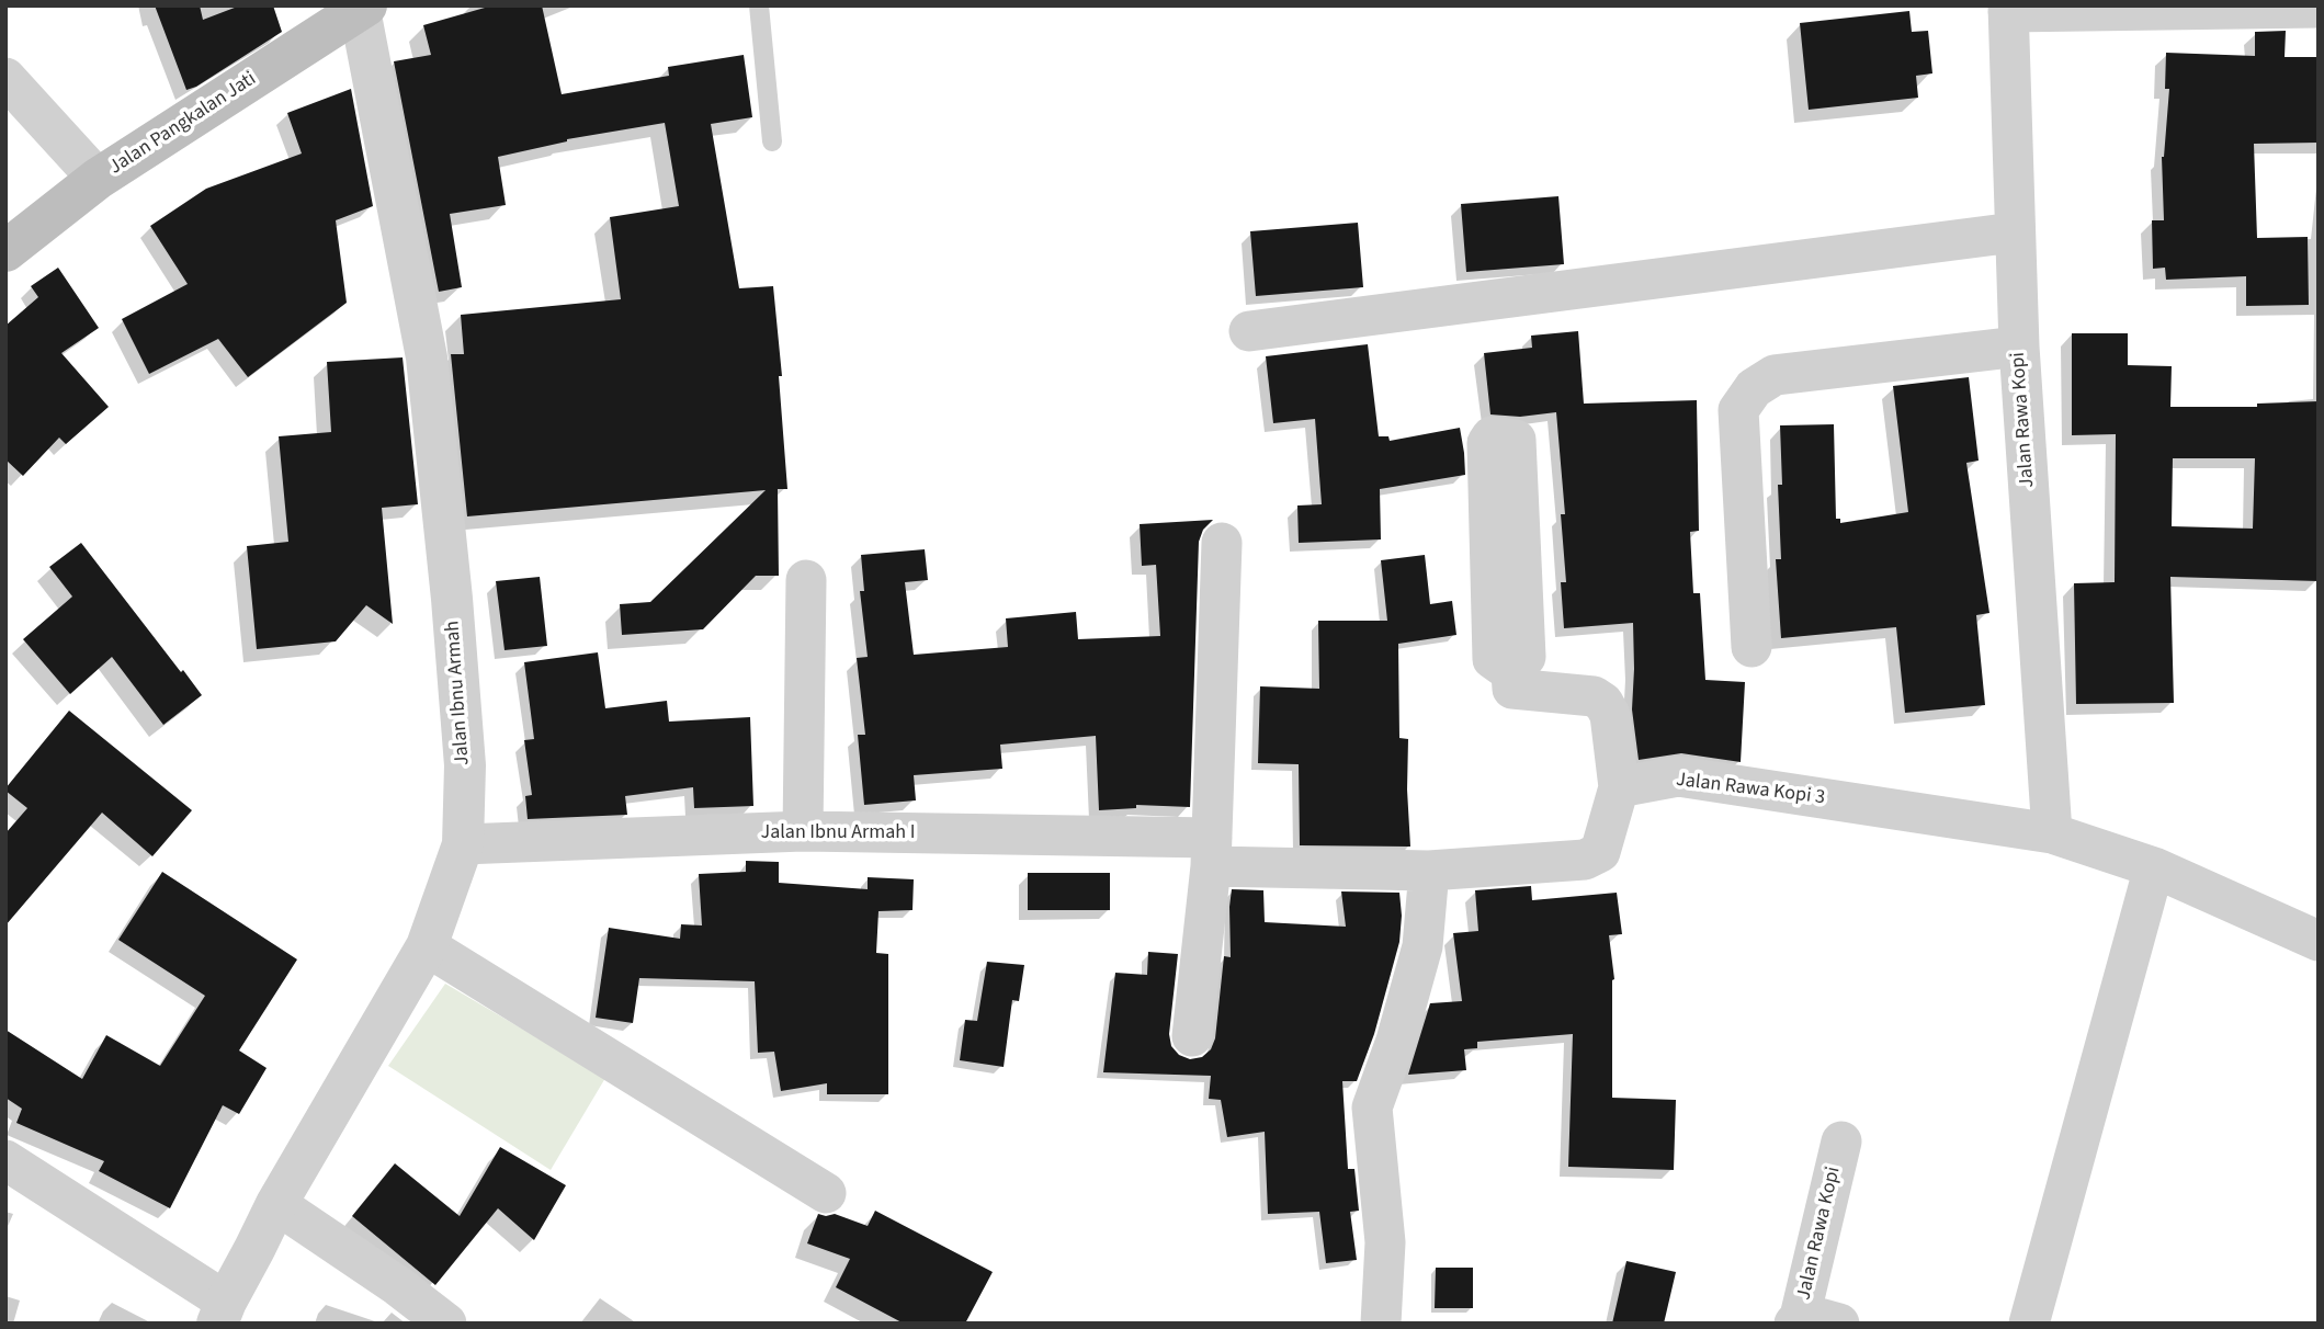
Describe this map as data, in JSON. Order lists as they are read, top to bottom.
{
  "streets": {
    "main road": ["Jalan Pangkalan Jati"],
    "street": [
      "Jalan Rawa Kopi",
      "Jalan Ibnu Armah",
      "Jalan Rawa Kopi 3",
      "Jalan Ibnu Armah I"
    ]
  },
  "crossings": [
    ["Jalan Pangkalan Jati", "Jalan Ibnu Armah"],
    ["Jalan Rawa Kopi", "Jalan Rawa Kopi 3"],
    ["Jalan Ibnu Armah", "Jalan Ibnu Armah I"]
  ]
}
